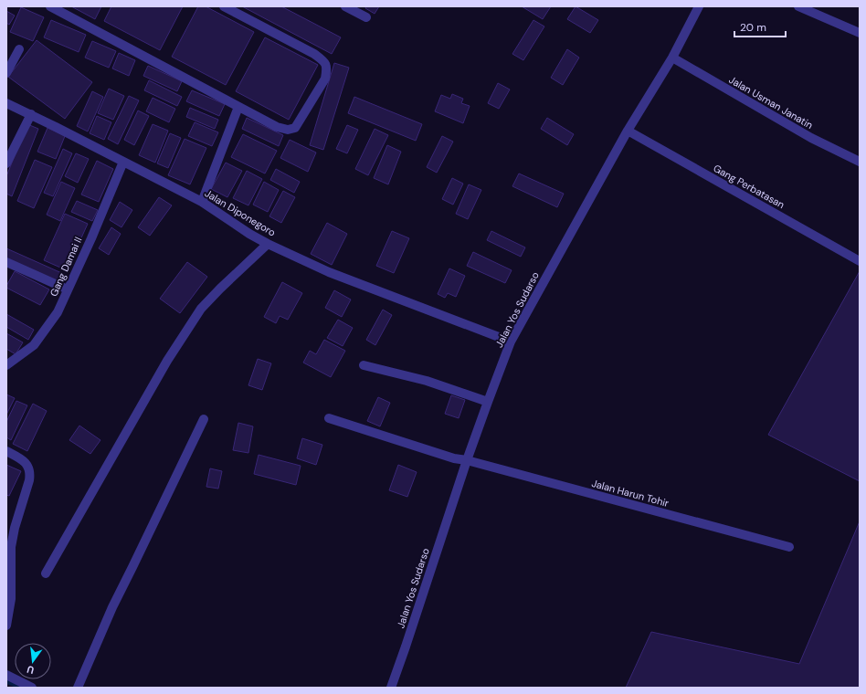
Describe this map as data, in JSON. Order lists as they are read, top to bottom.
{
  "streets": {
    "street": [
      "Jalan Usman Janatin",
      "Gang Perbatasan",
      "Jalan Diponegoro",
      "Gang Damai II",
      "Jalan Yos Sudarso",
      "Jalan Harun Tohir"
    ]
  },
  "crossings": [
    ["Jalan Usman Janatin", "Jalan Yos Sudarso"],
    ["Gang Perbatasan", "Jalan Yos Sudarso"],
    ["Jalan Diponegoro", "Gang Damai II"],
    ["Jalan Diponegoro", "Jalan Yos Sudarso"],
    ["Jalan Yos Sudarso", "Jalan Harun Tohir"]
  ],
  "scale_bar": "20 m",
  "north": "bottom"
}
